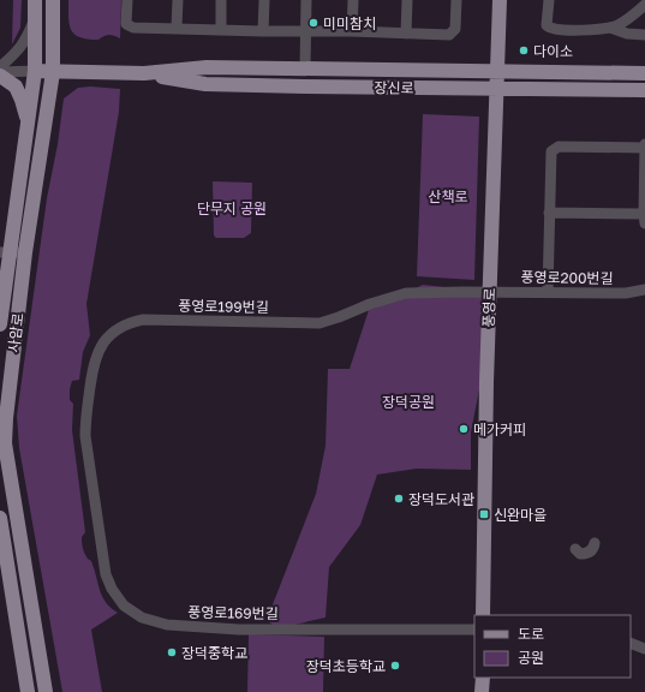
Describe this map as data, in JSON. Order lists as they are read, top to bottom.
{
  "streets": {
    "main road": ["장신로", "풍영로", "사암로"],
    "street": ["풍영로200번길", "풍영로199번길", "풍영로169번길"]
  },
  "crossings": [
    ["장신로", "풍영로"],
    ["장신로", "사암로"],
    ["풍영로200번길", "풍영로199번길"],
    ["풍영로200번길", "풍영로"],
    ["풍영로199번길", "풍영로"],
    ["풍영로199번길", "풍영로169번길"]
  ],
  "parks": ["산책로", "단무지 공원", "장덕공원"],
  "places": {
    "other": [
      "미미참치",
      "다이소",
      "메가커피",
      "장덕도서관",
      "장덕중학교",
      "장덕초등학교"
    ],
    "transit": ["신완마을"]
  },
  "legend": ["도로", "공원"]
}
